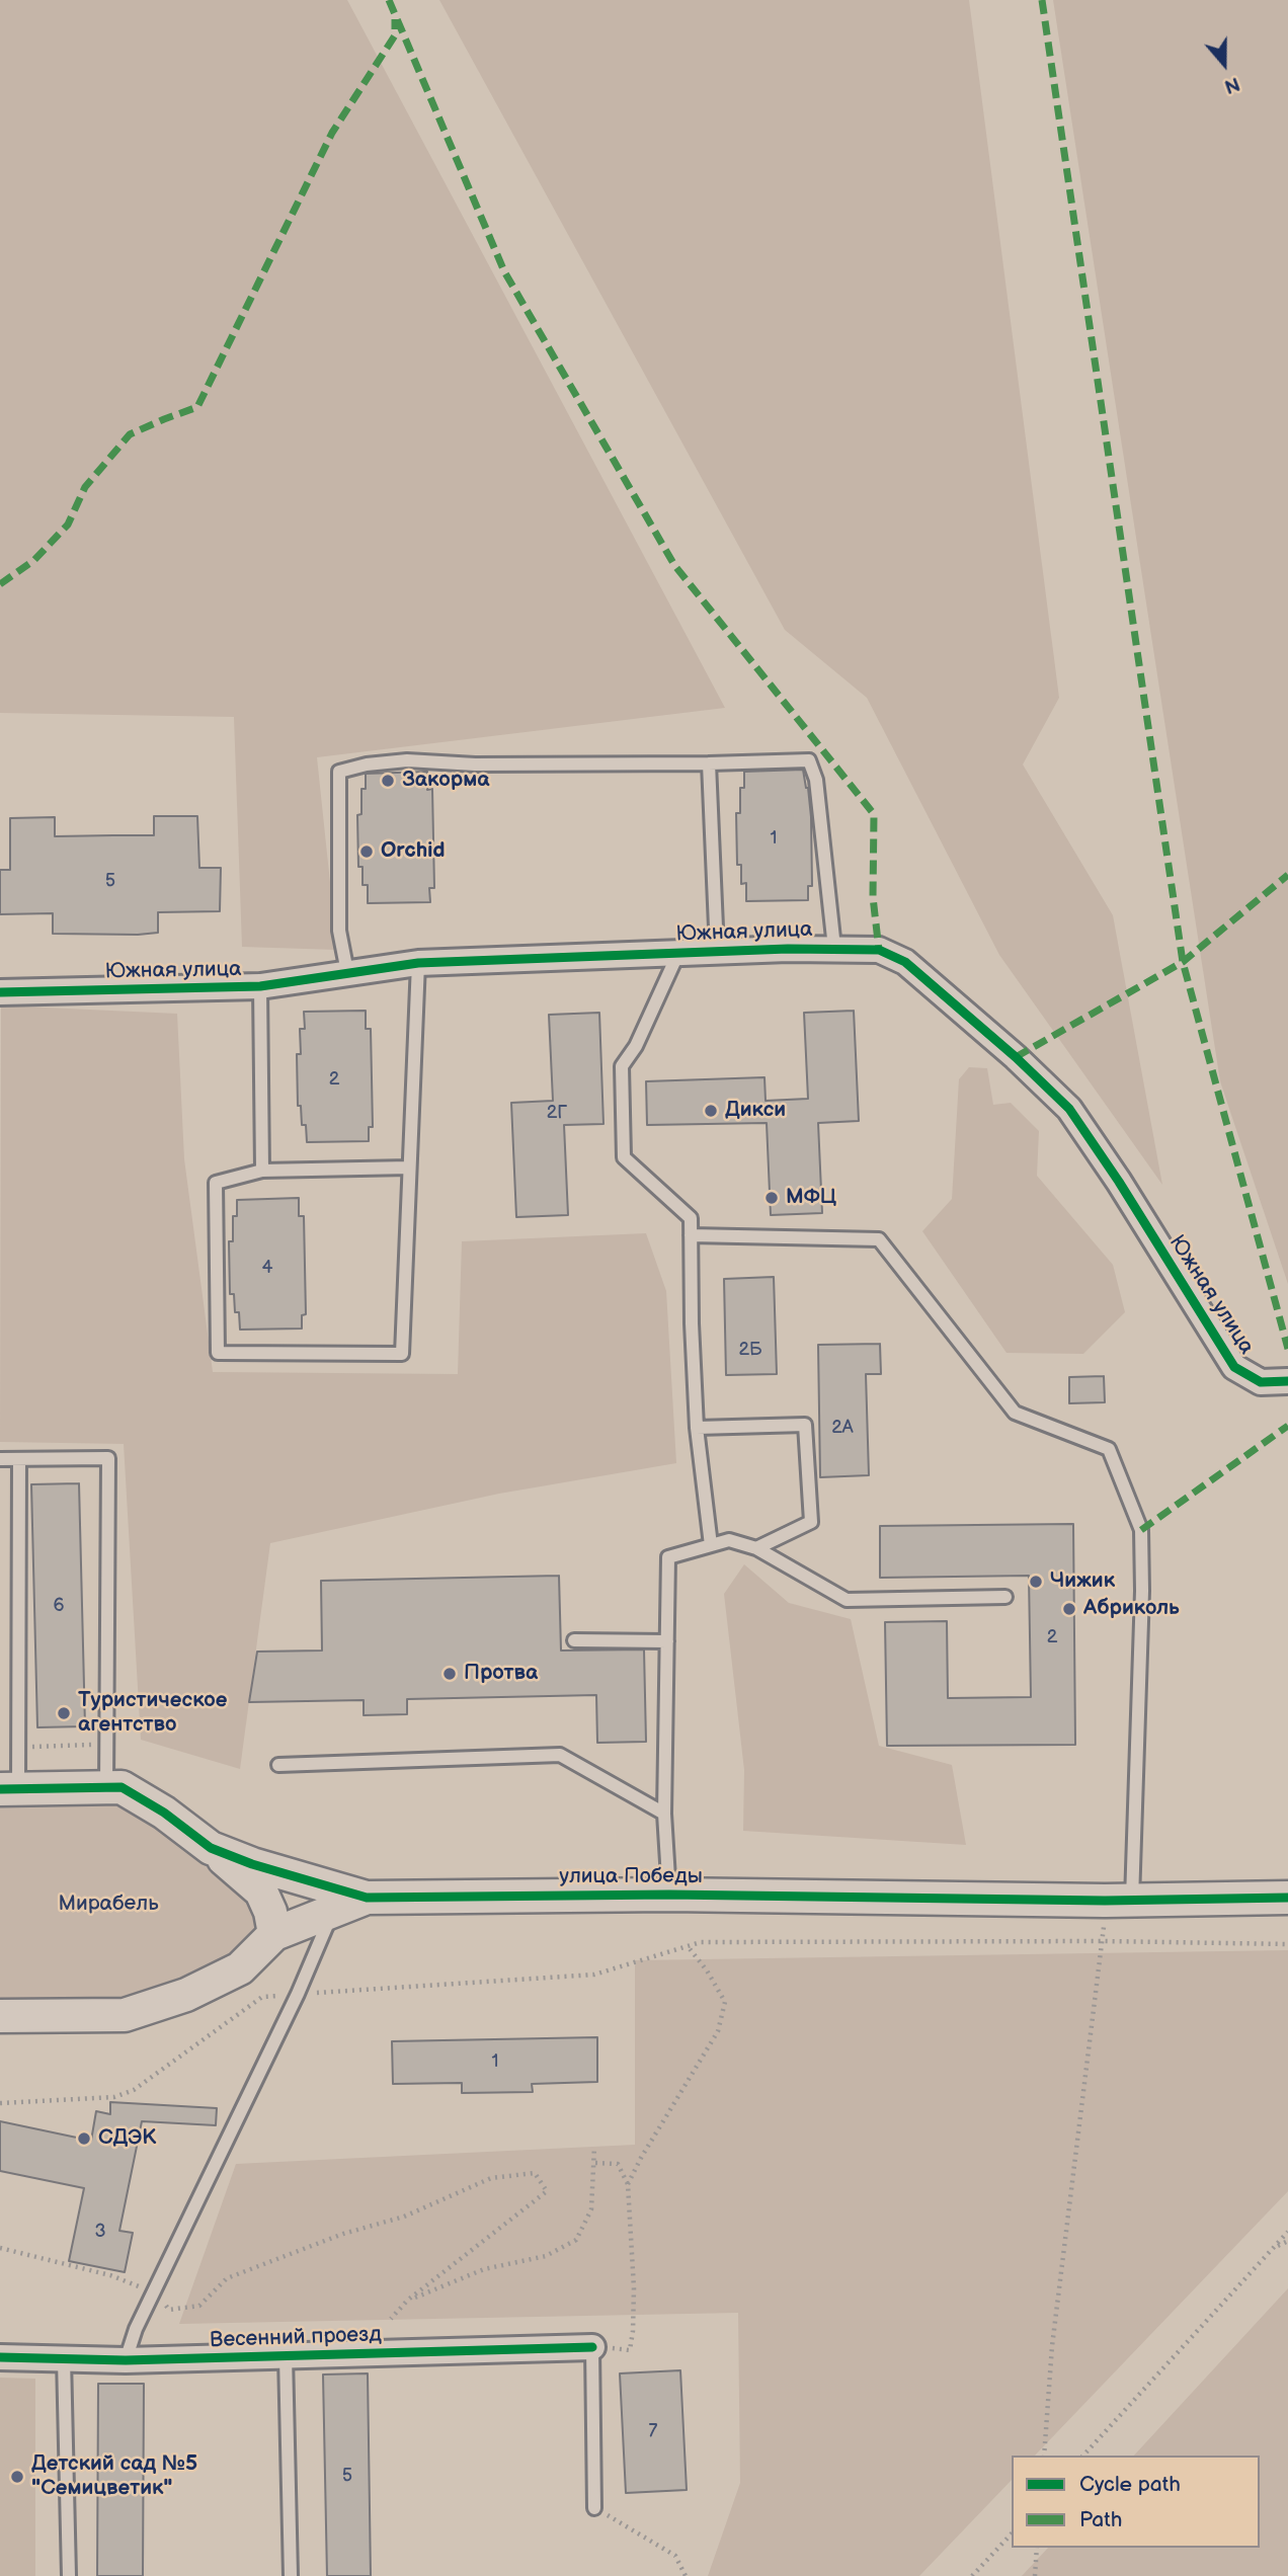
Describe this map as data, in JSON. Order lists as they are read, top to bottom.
{
  "streets": {
    "street": ["Южная улица", "улица Победы", "Весенний проезд"]
  },
  "parks": ["Мирабель"],
  "places": [
    "Закорма",
    "Orchid",
    "Дикси",
    "МФЦ",
    "Чижик",
    "Абриколь",
    "Протва",
    "Туристическое агентство",
    "СДЭК",
    "Детский сад №5 \"Семицветик\""
  ],
  "house_numbers": [
    "1",
    "5",
    "2",
    "2Г",
    "4",
    "2Б",
    "2А",
    "6",
    "2",
    "1",
    "3",
    "7",
    "5"
  ],
  "legend": ["Cycle path", "Path"],
  "north": "bottom"
}
